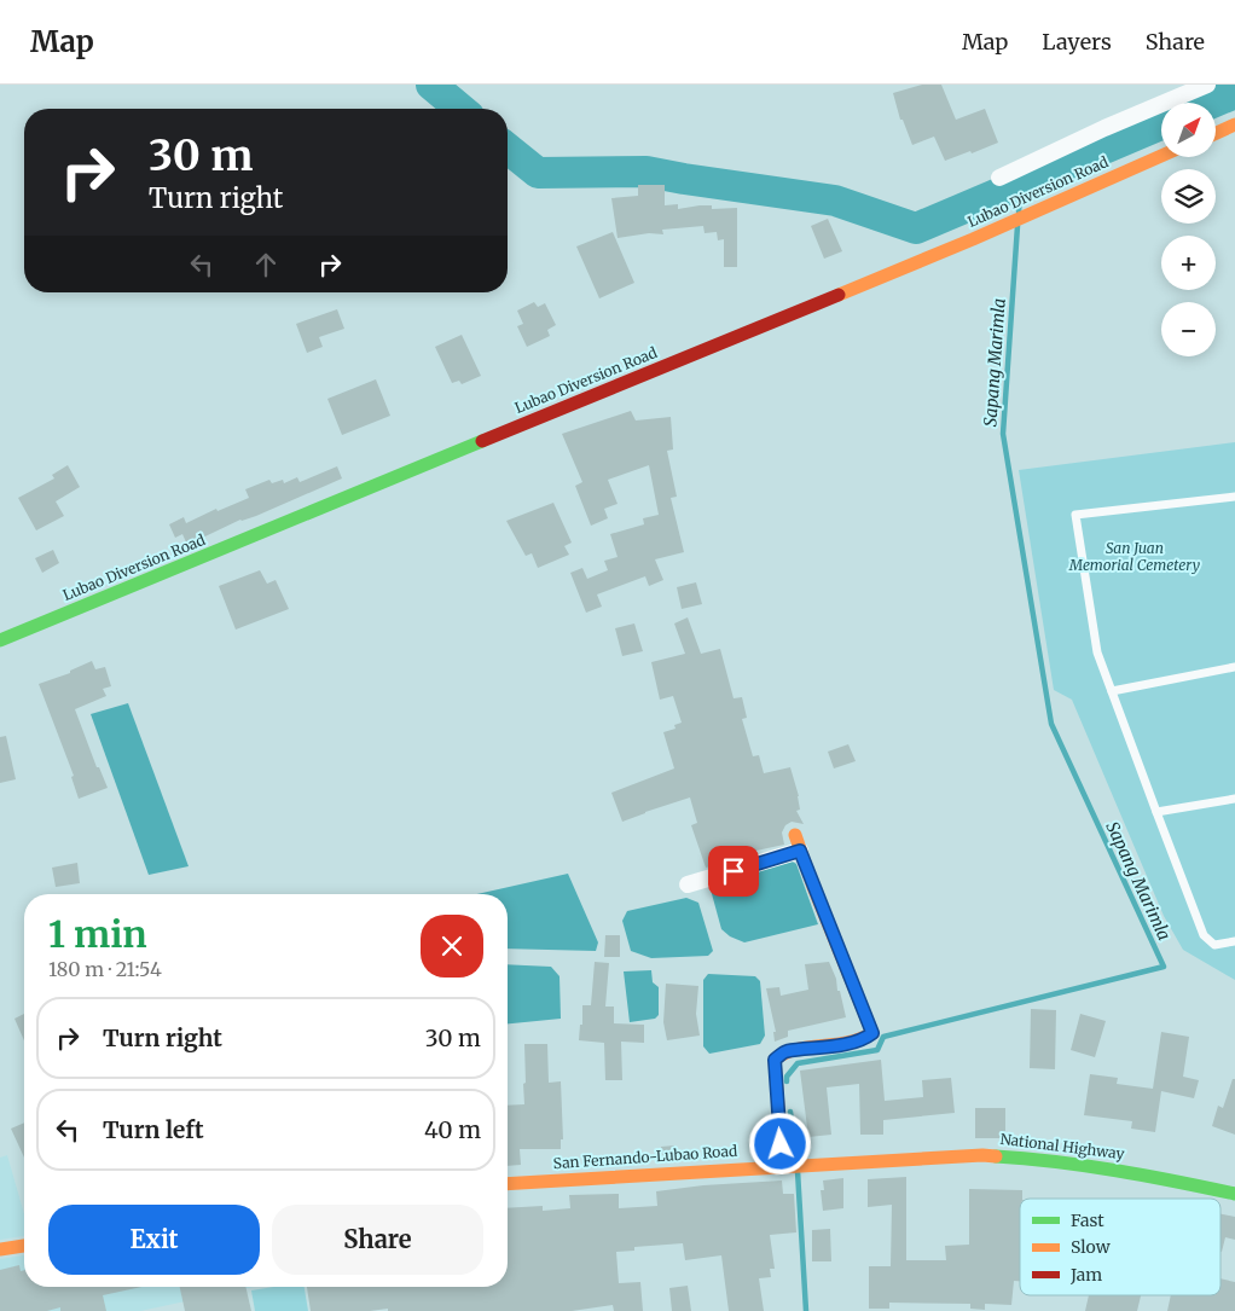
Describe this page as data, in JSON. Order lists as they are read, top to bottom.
{
  "streets": {
    "street": ["Lubao Diversion Road", "National Highway", "San Fernando-Lubao Road"]
  },
  "crossings": [
    ["National Highway", "San Fernando-Lubao Road"]
  ],
  "water": ["Sapang Marimla"],
  "parks": ["San Juan Memorial Cemetery"],
  "legend": ["Fast", "Slow", "Jam"],
  "north": "top right",
  "page": {
    "header": "Map",
    "nav": ["Map", "Layers", "Share"],
    "map_buttons": ["+", "−"],
    "turn": ["30 m", "Turn right"],
    "heading": ["1 min", "180 m · 21:54"],
    "list": [
      {
        "name": "Turn right",
        "value": "30 m"
      },
      {
        "name": "Turn left",
        "value": "40 m"
      }
    ],
    "buttons": ["Exit", "Share"]
  }
}
